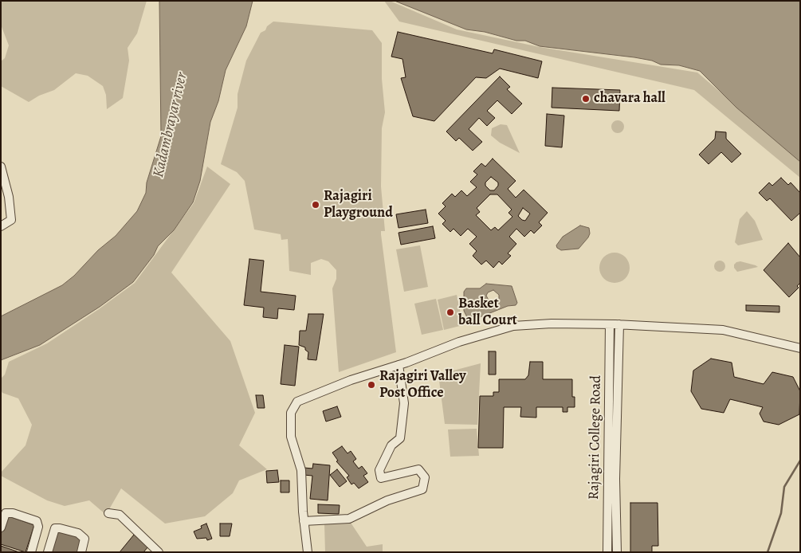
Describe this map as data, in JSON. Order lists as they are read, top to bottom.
{
  "streets": {
    "street": ["Rajagiri College Road"]
  },
  "water": ["Kadambrayar river"],
  "places": [
    "chavara hall",
    "Rajagiri Playground",
    "Basket ball Court",
    "Rajagiri Valley Post Office"
  ]
}
